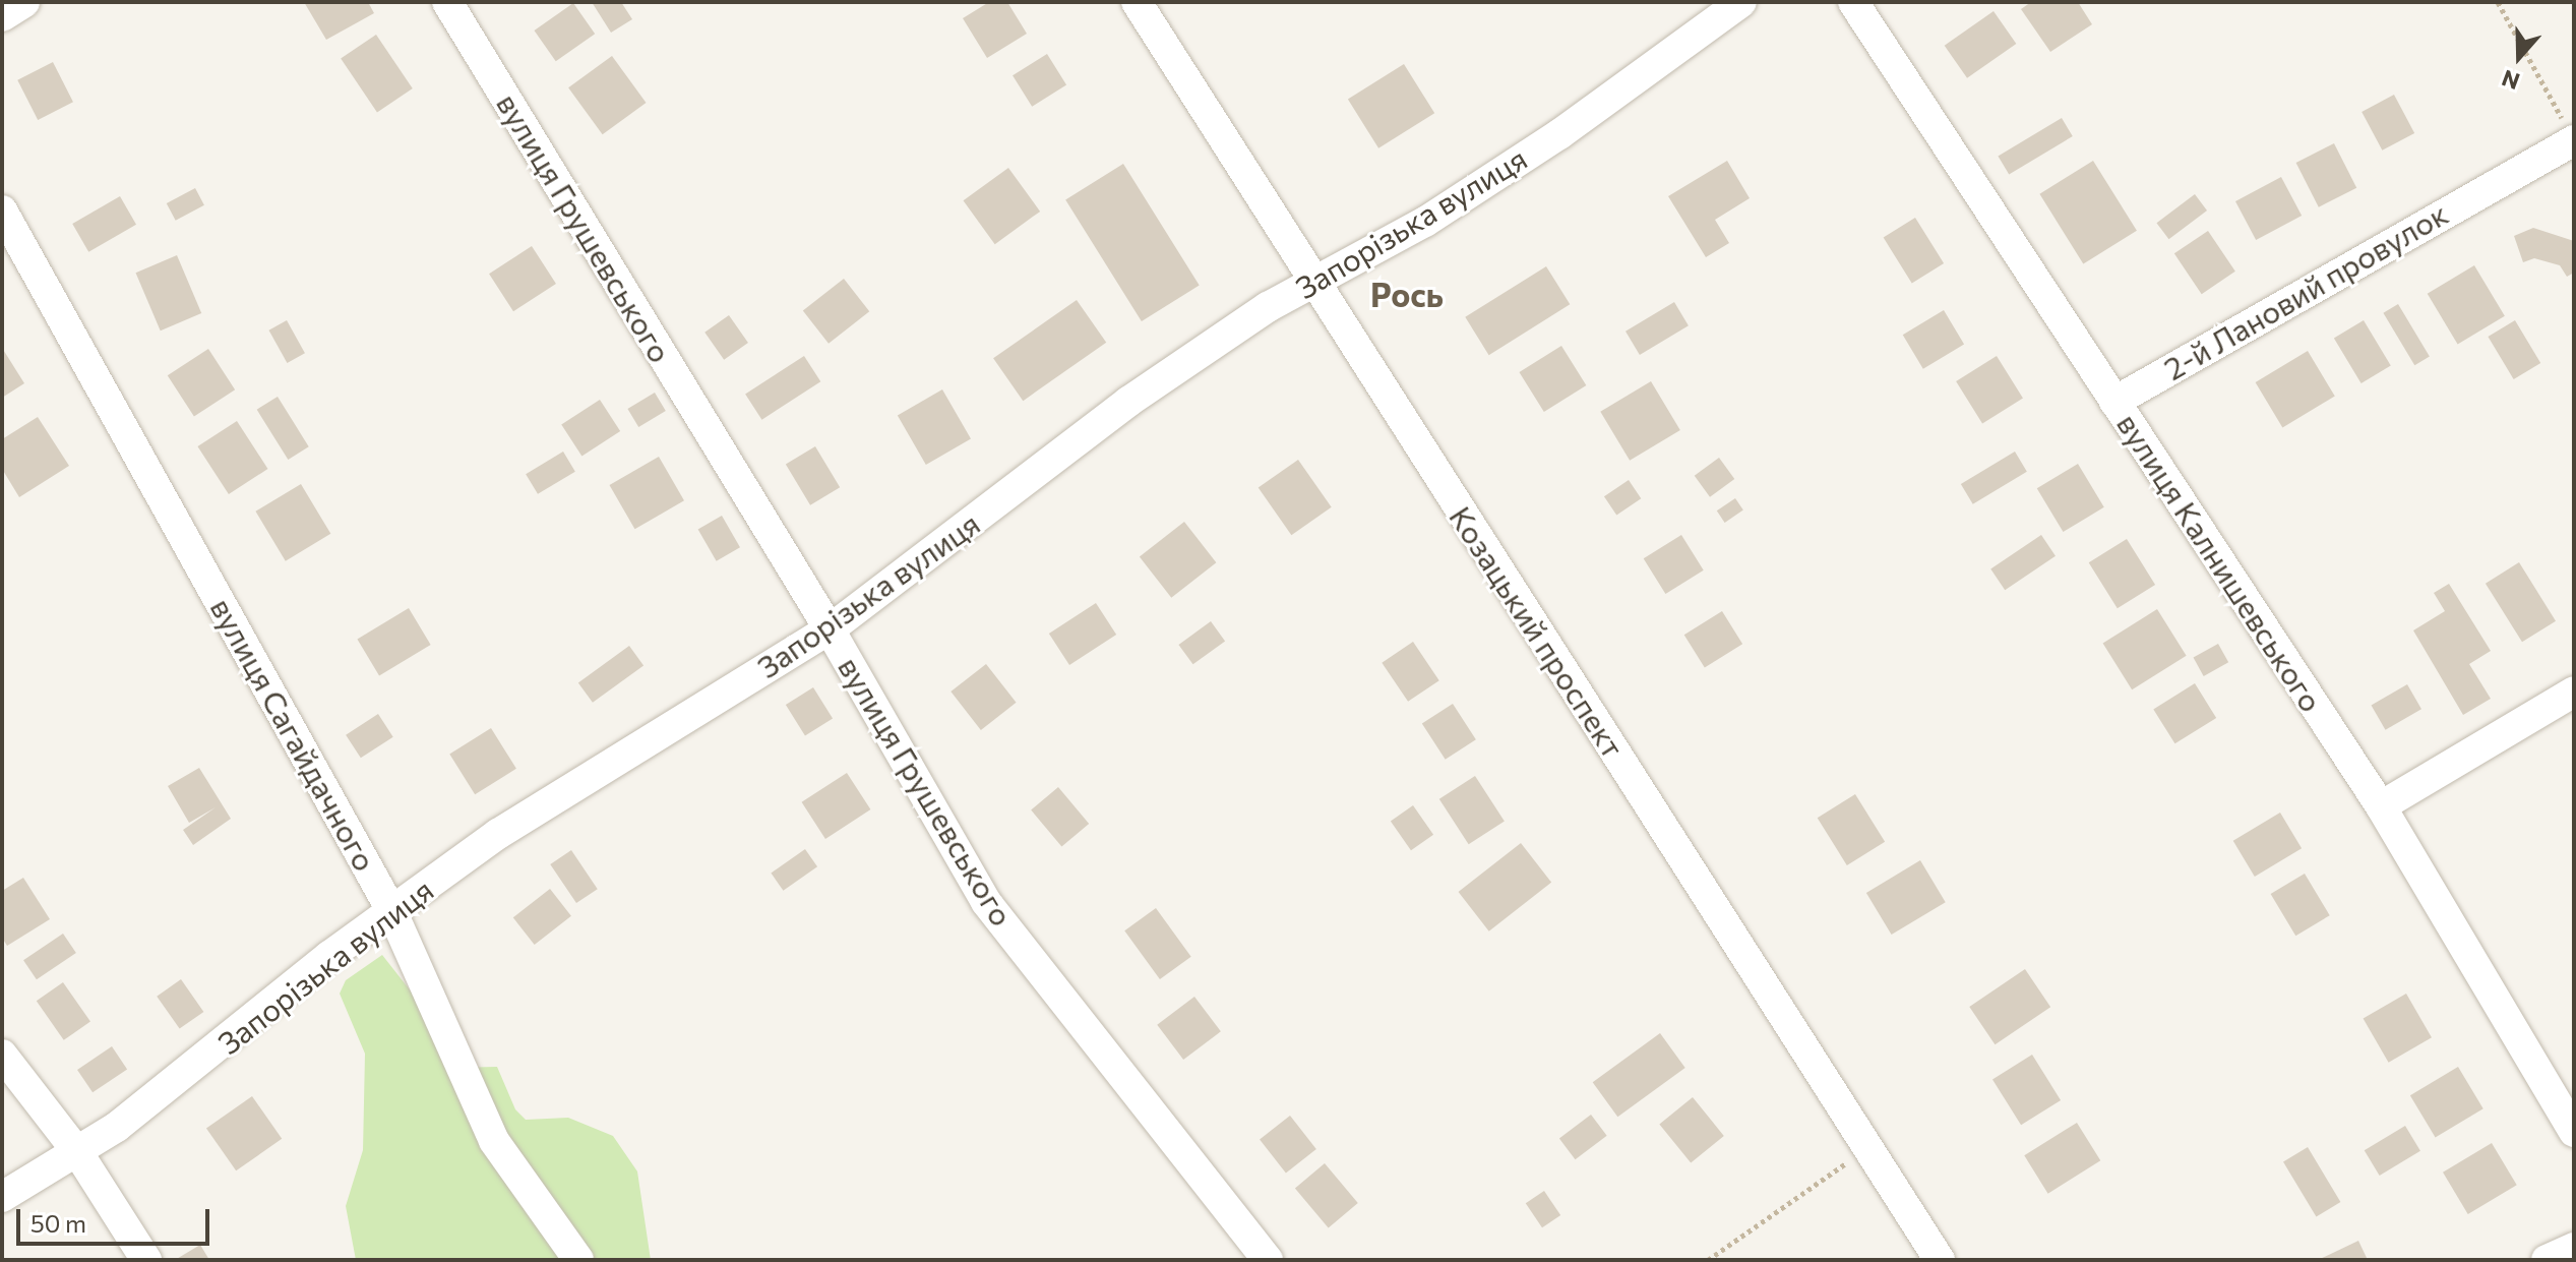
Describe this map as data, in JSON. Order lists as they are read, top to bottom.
{
  "streets": {
    "street": [
      "Запорізька вулиця",
      "вулиця Грушевського",
      "2-й Лановий провулок",
      "вулиця Калнишевського",
      "Козацький проспект",
      "вулиця Сагайдачного"
    ]
  },
  "crossings": [
    ["Запорізька вулиця", "вулиця Грушевського"],
    ["Запорізька вулиця", "Козацький проспект"],
    ["Запорізька вулиця", "вулиця Сагайдачного"],
    ["2-й Лановий провулок", "вулиця Калнишевського"]
  ],
  "districts": ["Рось"],
  "scale_bar": "50 m",
  "north": "bottom"
}
